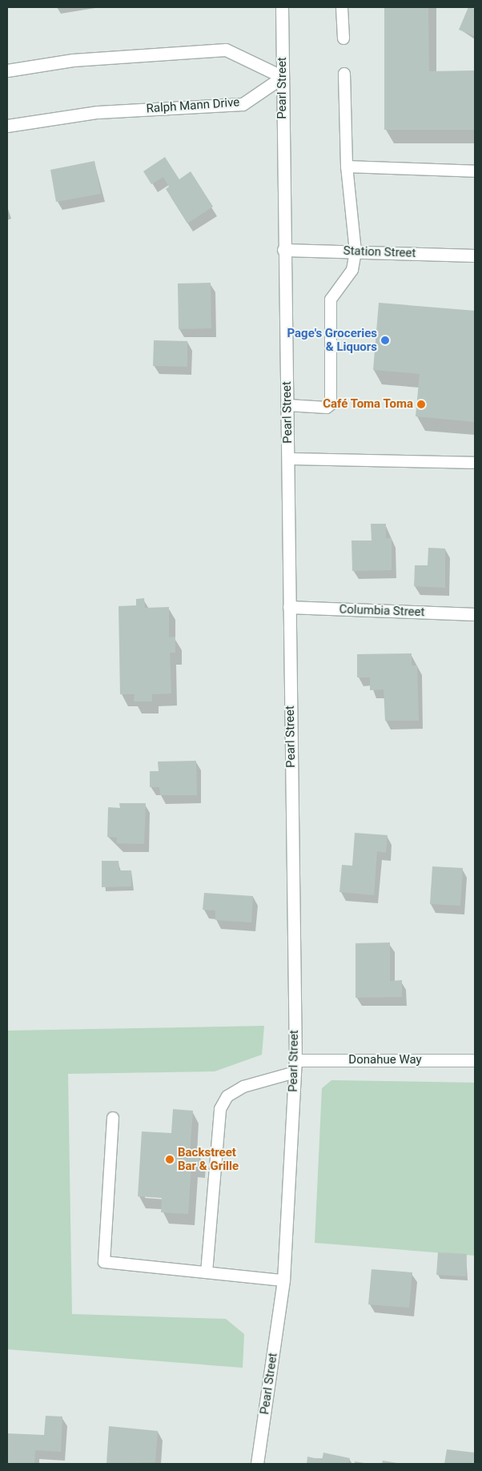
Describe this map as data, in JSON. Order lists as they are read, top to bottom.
{
  "streets": {
    "main road": [
      "Pearl Street",
      "Ralph Mann Drive",
      "Station Street",
      "Columbia Street",
      "Donahue Way"
    ]
  },
  "crossings": [
    ["Pearl Street", "Ralph Mann Drive"],
    ["Pearl Street", "Station Street"],
    ["Pearl Street", "Columbia Street"],
    ["Pearl Street", "Donahue Way"]
  ],
  "places": ["Page's Groceries & Liquors", "Café Toma Toma", "Backstreet Bar & Grille"]
}
